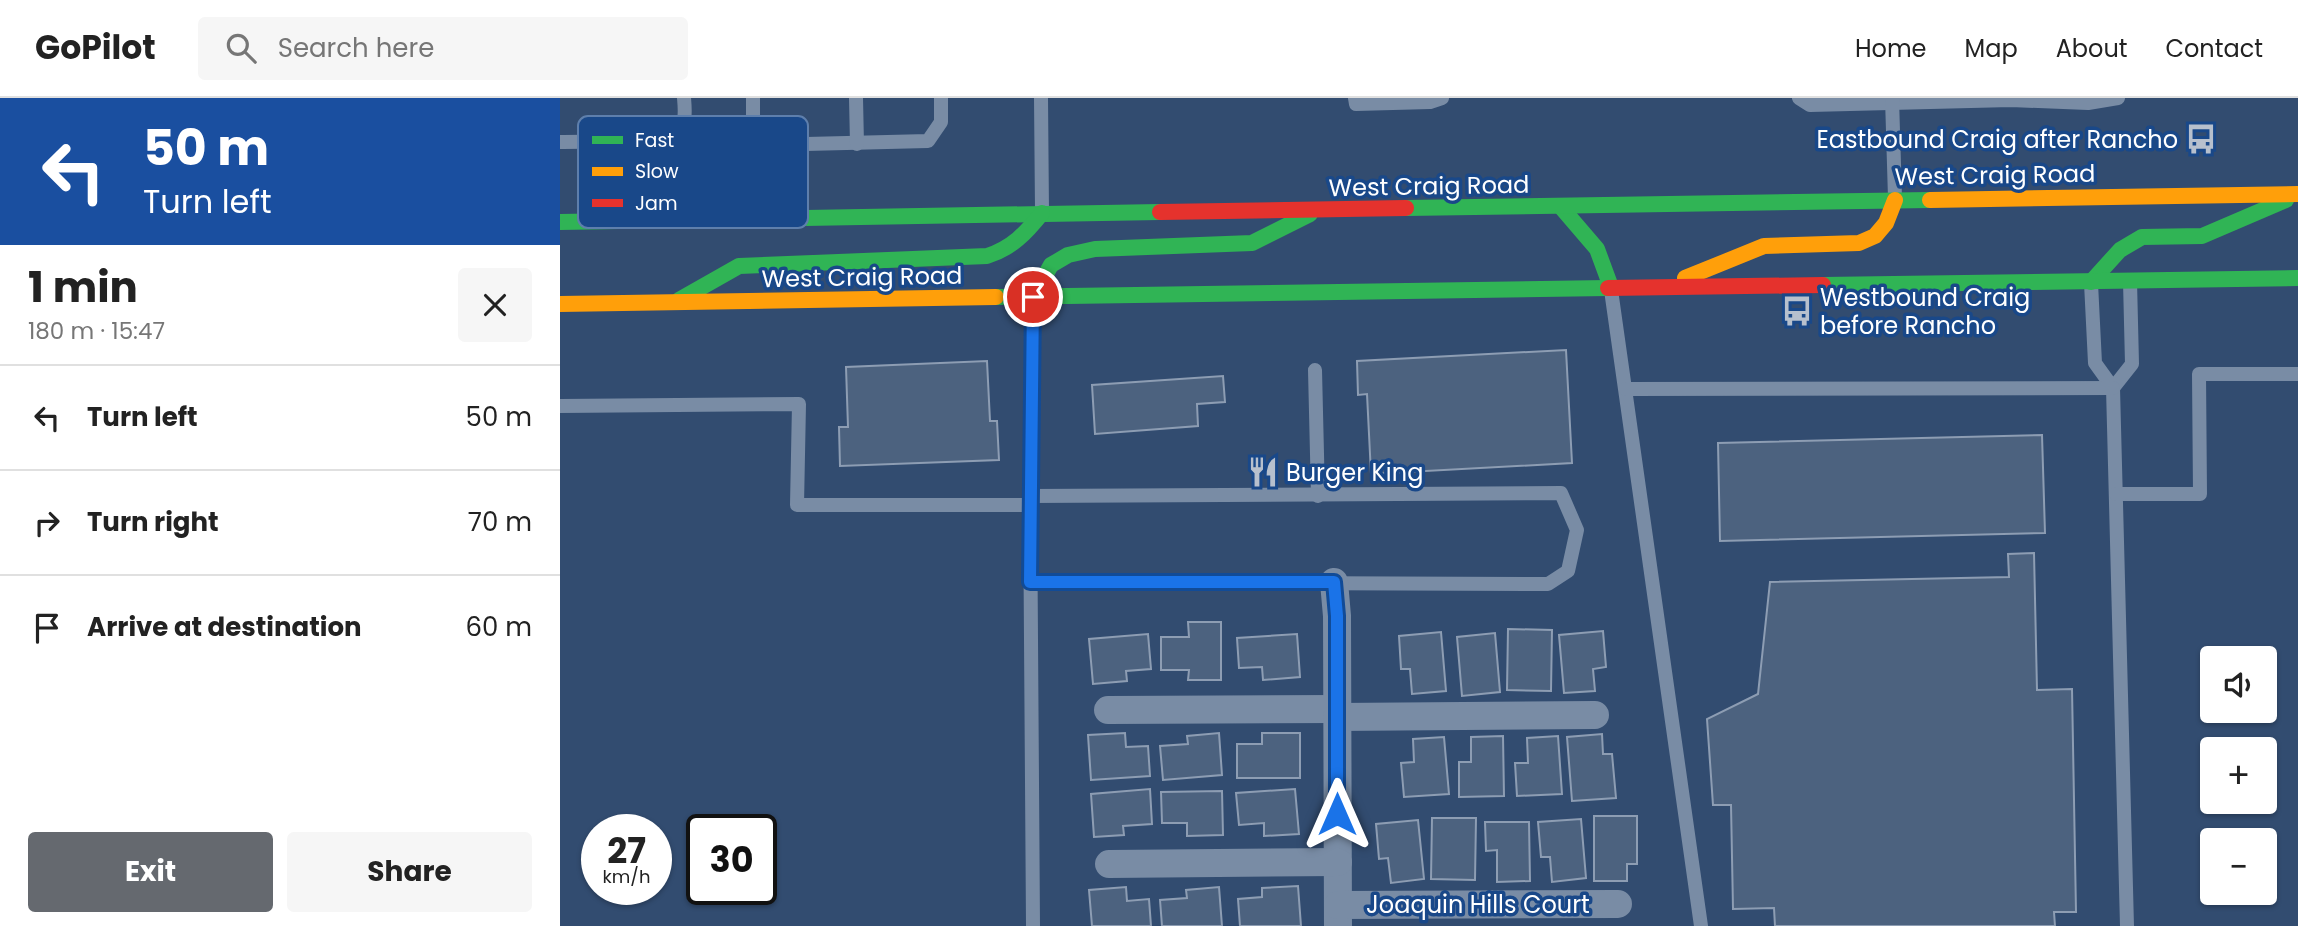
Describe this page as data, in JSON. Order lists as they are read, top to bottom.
{
  "streets": {
    "main road": ["West Craig Road"],
    "street": ["Joaquin Hills Court"]
  },
  "places": {
    "bus stop": ["Eastbound Craig after Rancho", "Westbound Craig before Rancho"],
    "restaurant": ["Burger King"]
  },
  "legend": ["Fast", "Slow", "Jam"],
  "page": {
    "header": "GoPilot",
    "search": "Search here",
    "nav": [
      "Home",
      "Map",
      "About",
      "Contact"
    ],
    "turn": ["50 m", "Turn left"],
    "heading": ["1 min", "180 m · 15:47"],
    "list": [
      {
        "name": "Turn left",
        "value": "50 m"
      },
      {
        "name": "Turn right",
        "value": "70 m"
      },
      {
        "name": "Arrive at destination",
        "value": "60 m"
      }
    ],
    "map_buttons": ["+", "−"],
    "speed": "27 km/h",
    "limit": "30",
    "buttons": ["Exit", "Share"]
  }
}
